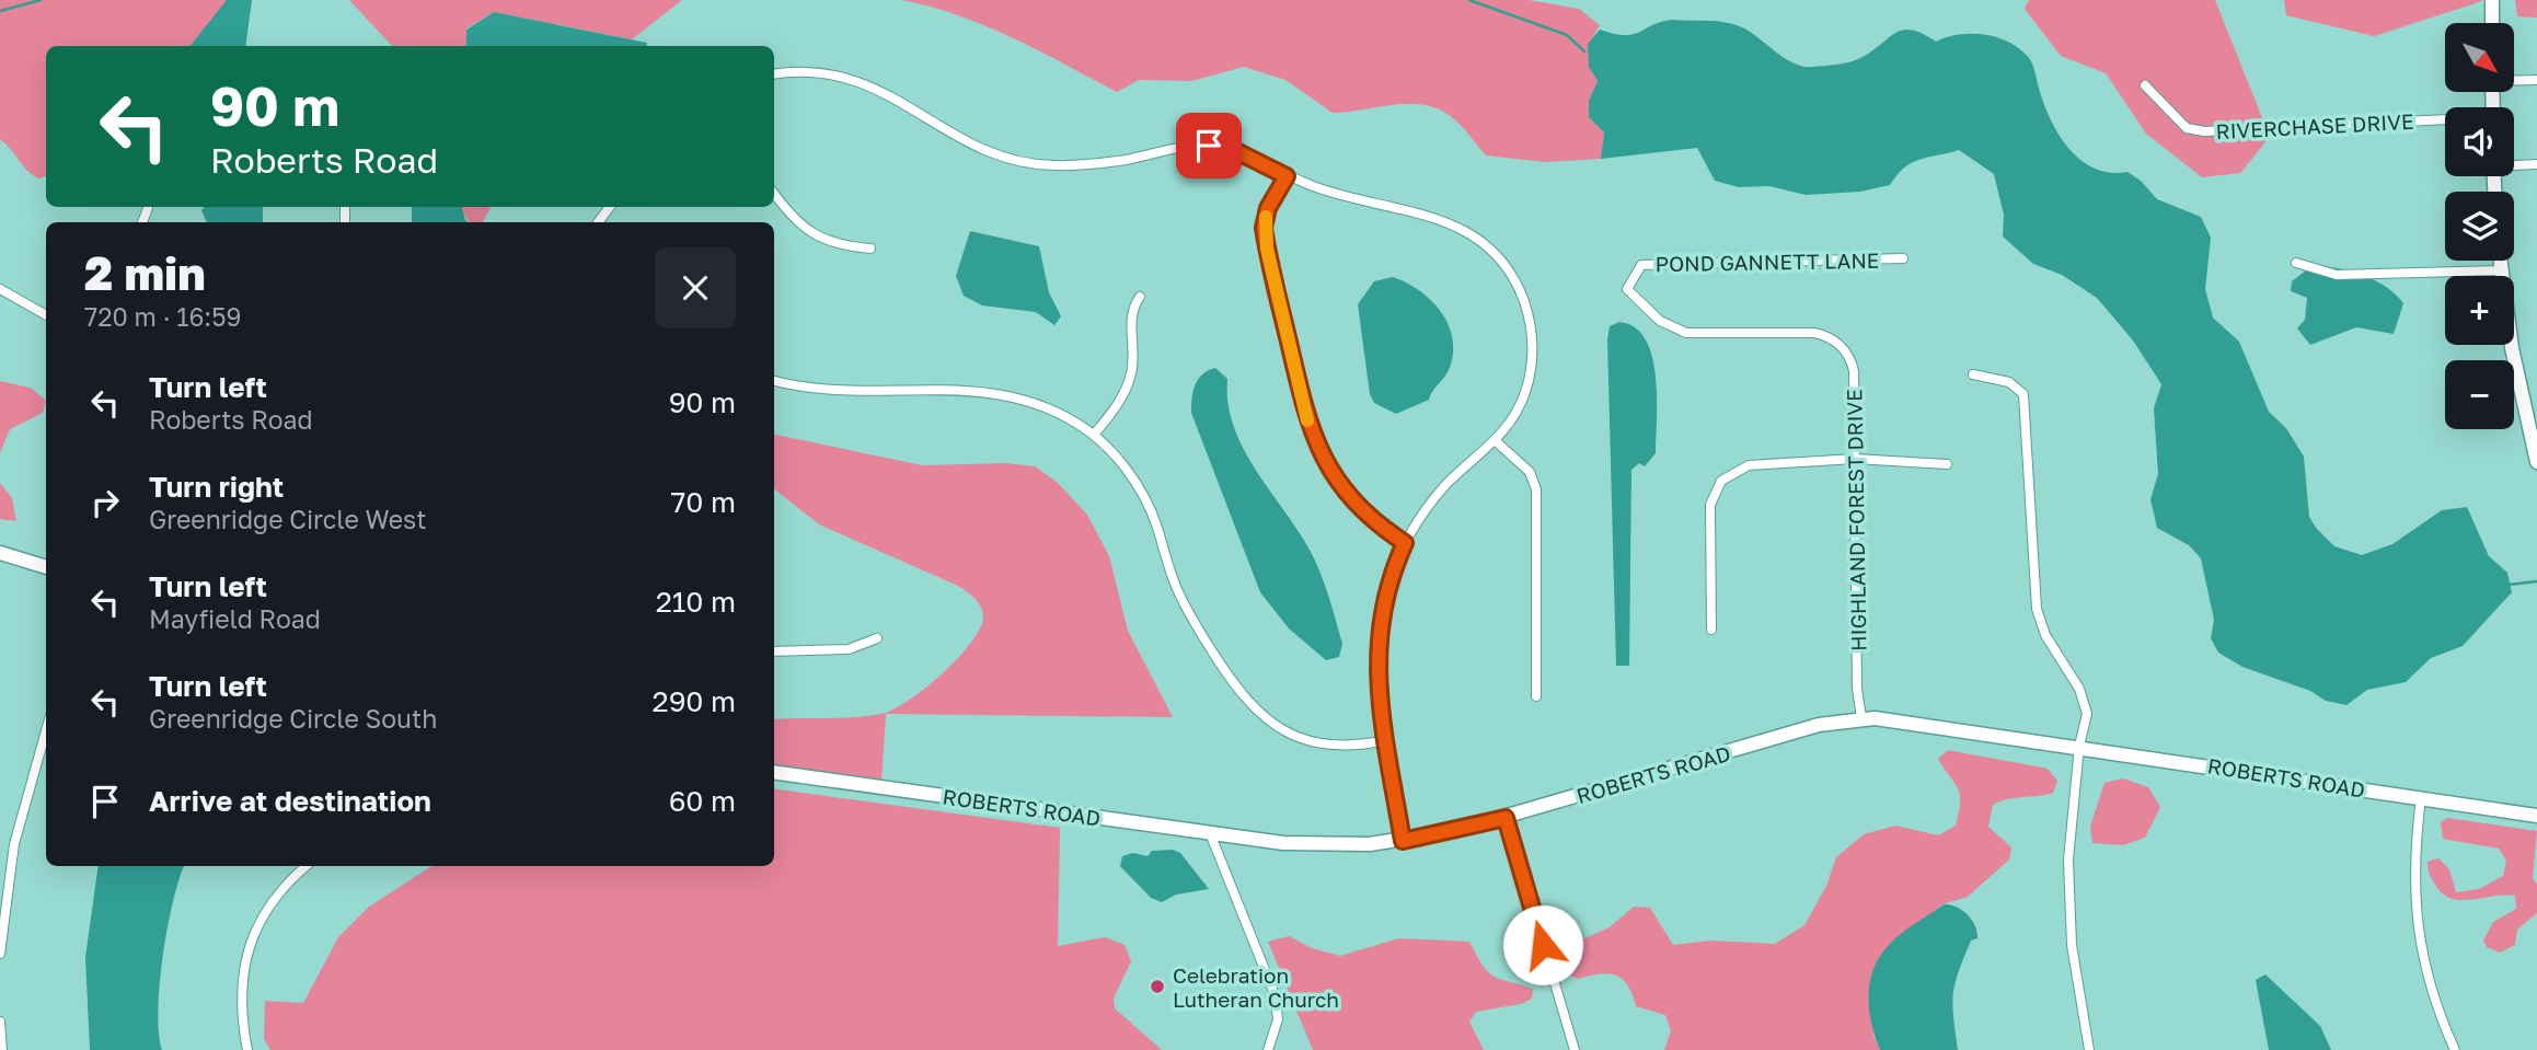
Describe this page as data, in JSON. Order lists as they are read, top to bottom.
{
  "streets": {
    "main road": ["ROBERTS ROAD"],
    "street": ["RIVERCHASE DRIVE", "POND GANNETT LANE", "HIGHLAND FOREST DRIVE"]
  },
  "crossings": [
    ["POND GANNETT LANE", "HIGHLAND FOREST DRIVE"],
    ["HIGHLAND FOREST DRIVE", "ROBERTS ROAD"]
  ],
  "places": ["Celebration Lutheran Church"],
  "north": "bottom right",
  "page": {
    "map_buttons": ["+", "−"],
    "turn": ["90 m", "Roberts Road"],
    "heading": ["2 min", "720 m · 16:59"],
    "list": [
      {
        "name": "Turn left",
        "note": "Roberts Road",
        "value": "90 m"
      },
      {
        "name": "Turn right",
        "note": "Greenridge Circle West",
        "value": "70 m"
      },
      {
        "name": "Turn left",
        "note": "Mayfield Road",
        "value": "210 m"
      },
      {
        "name": "Turn left",
        "note": "Greenridge Circle South",
        "value": "290 m"
      },
      {
        "name": "Arrive at destination",
        "value": "60 m"
      }
    ]
  }
}
